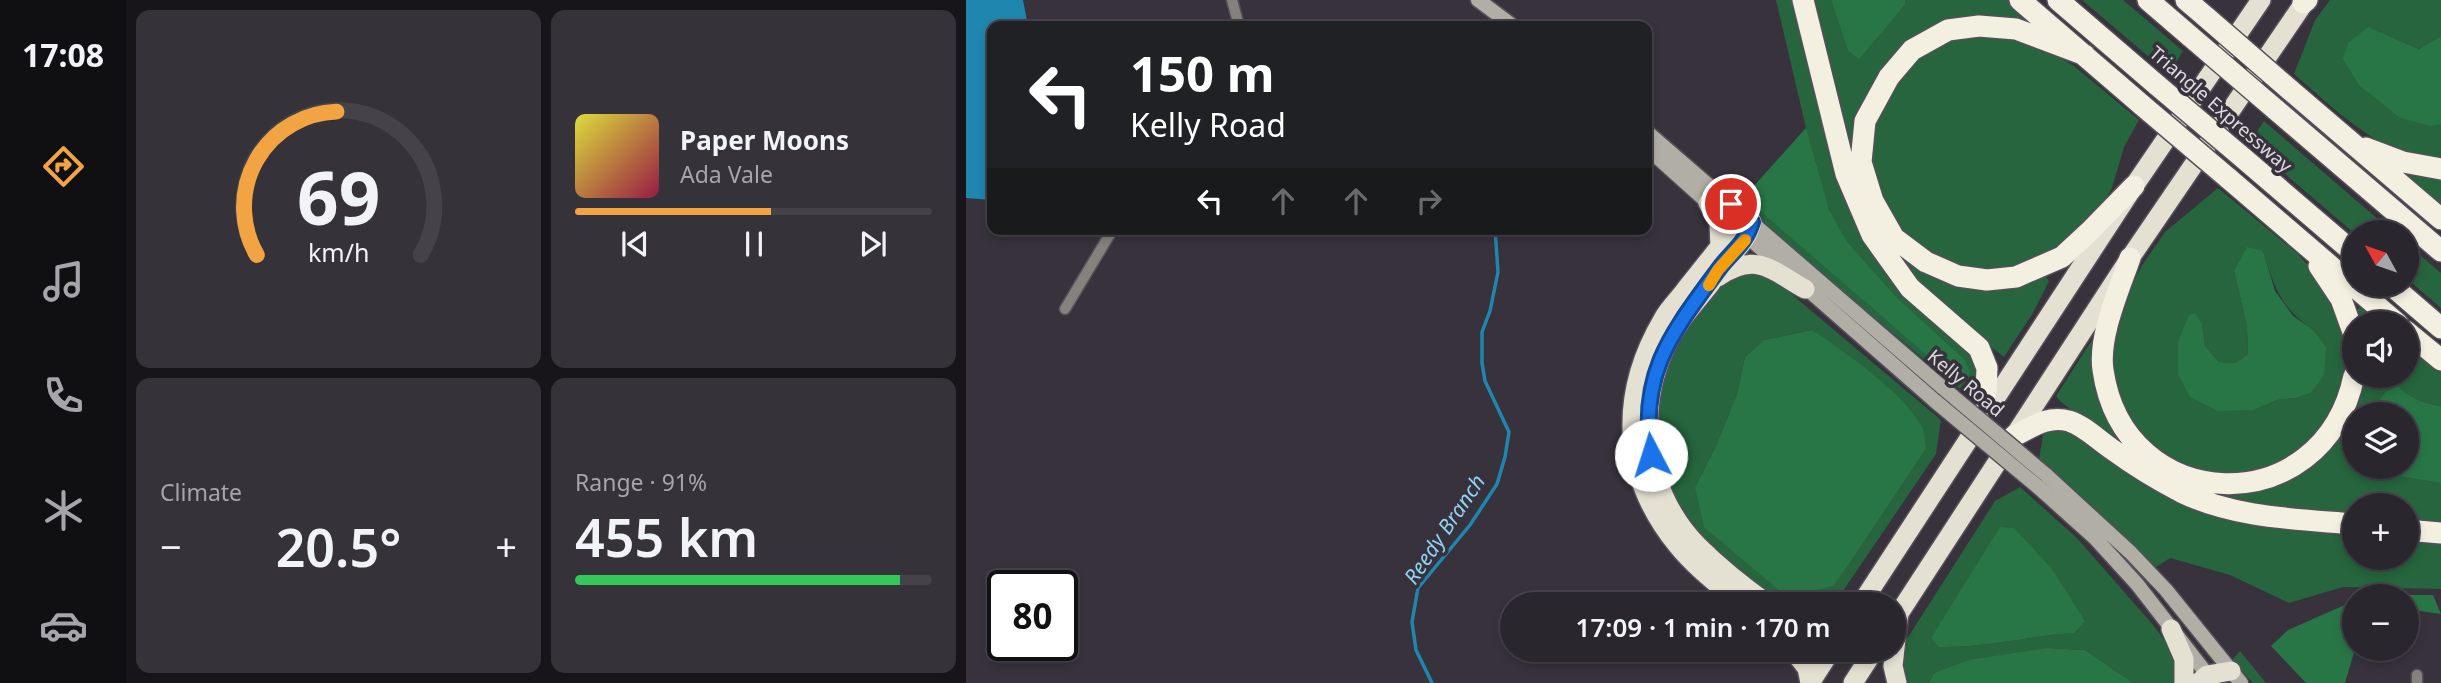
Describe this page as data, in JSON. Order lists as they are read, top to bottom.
{
  "streets": {
    "highway": ["Triangle Expressway"],
    "main road": ["Kelly Road"]
  },
  "water": ["Reedy Branch"],
  "north": "top left",
  "page": {
    "tabs": "17:08",
    "turn": ["150 m", "Kelly Road"],
    "song": ["Paper Moons", "Ada Vale"],
    "map_buttons": ["+", "−"],
    "tile": [
      "Climate",
      ["Range · 91%", "455 km"]
    ],
    "heat": ["−", "20.5°", "+"],
    "limit": "80",
    "trip": "17:09 · 1 min · 170 m",
    "gauge": ["69", "km/h"]
  }
}
